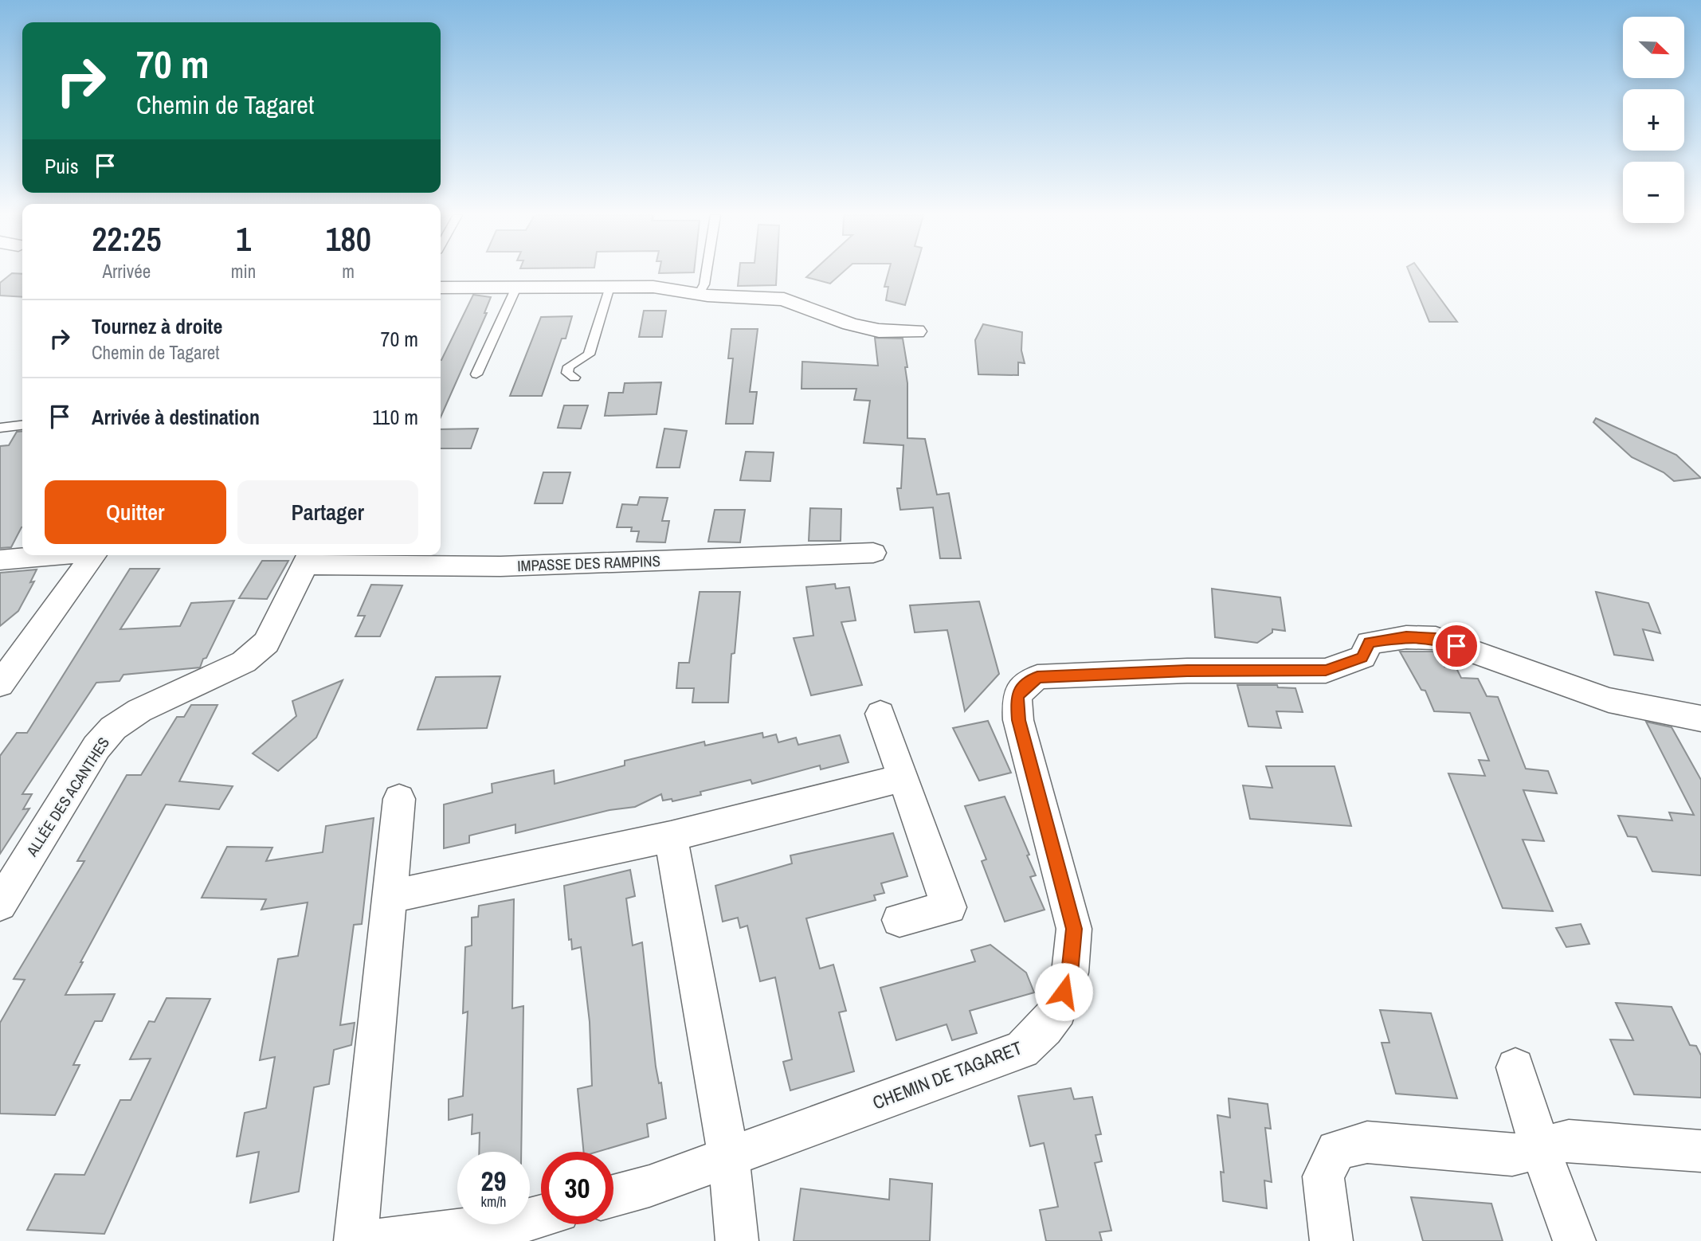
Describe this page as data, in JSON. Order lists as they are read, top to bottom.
{
  "streets": {
    "street": ["IMPASSE DES RAMPINS", "ALLÉE DES ACANTHES", "CHEMIN DE TAGARET"]
  },
  "crossings": [
    ["IMPASSE DES RAMPINS", "ALLÉE DES ACANTHES"]
  ],
  "north": "bottom right",
  "page": {
    "map_buttons": ["+", "−"],
    "turn": ["70 m", "Chemin de Tagaret"],
    "then": "Puis",
    "eta": [
      "22:25",
      "Arrivée",
      "1",
      "min",
      "180",
      "m"
    ],
    "list": [
      {
        "name": "Tournez à droite",
        "note": "Chemin de Tagaret",
        "value": "70 m"
      },
      {
        "name": "Arrivée à destination",
        "value": "110 m"
      }
    ],
    "buttons": ["Quitter", "Partager"],
    "speed": "29 km/h",
    "limit": "30"
  }
}
